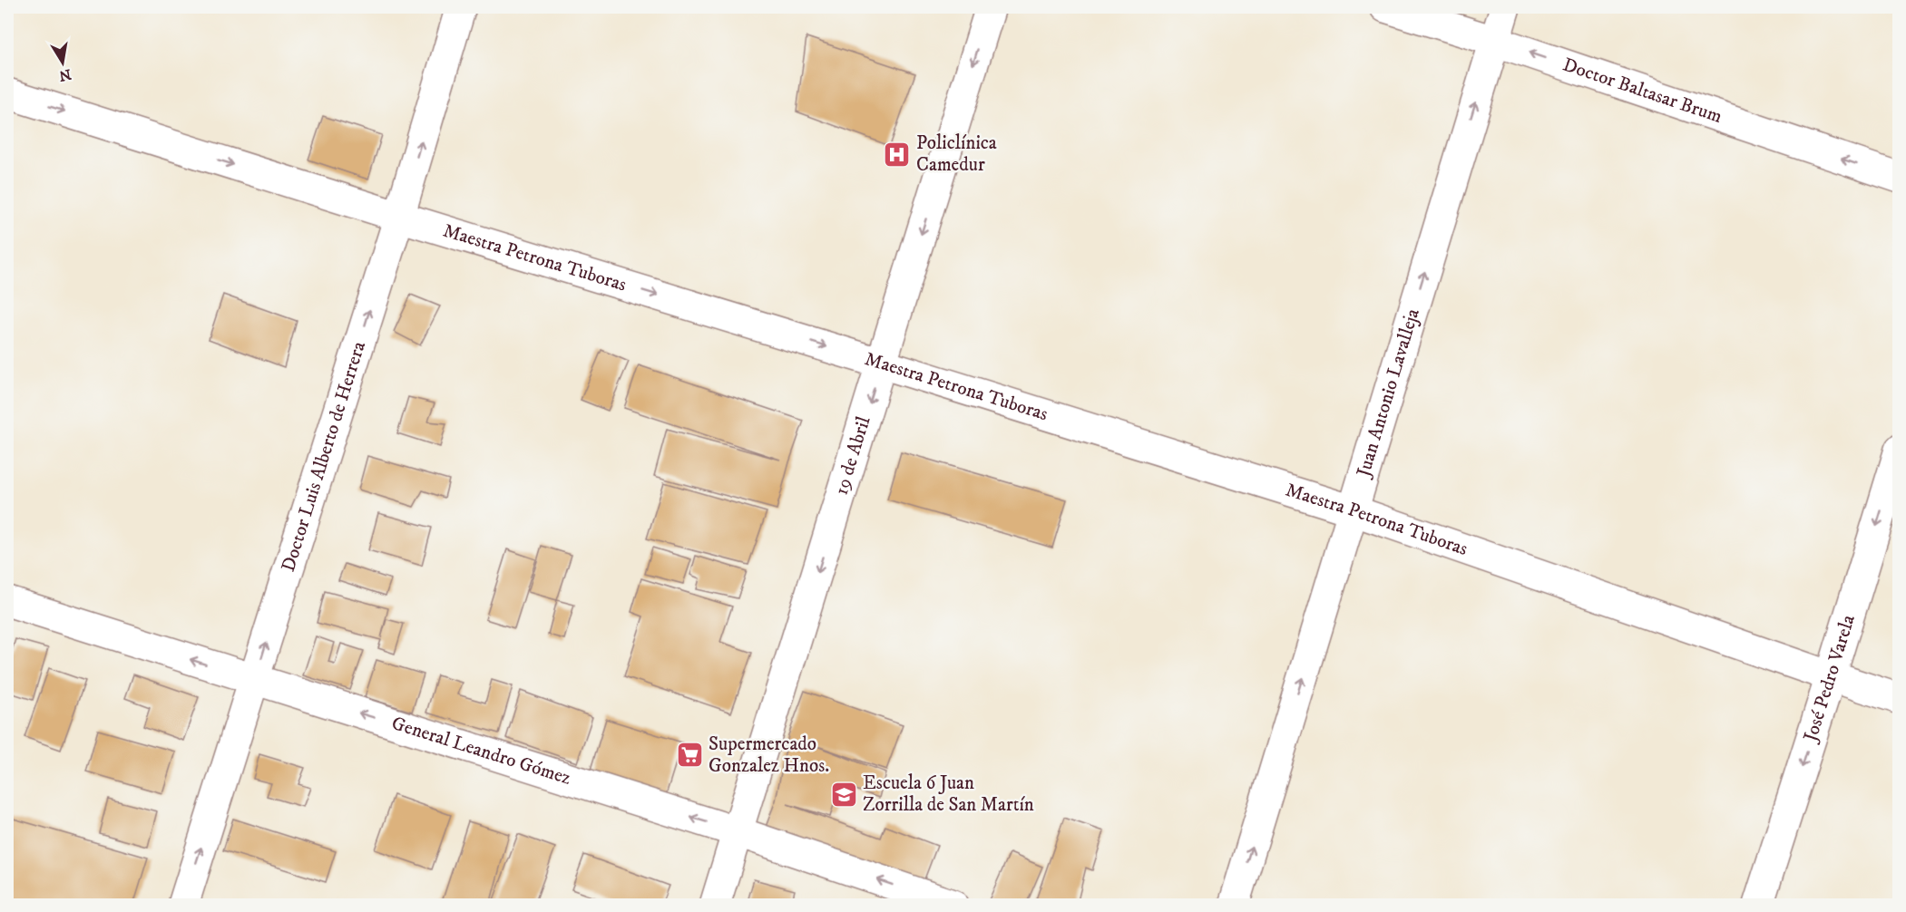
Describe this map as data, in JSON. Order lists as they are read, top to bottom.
{
  "streets": {
    "street": [
      "Doctor Baltasar Brum",
      "Maestra Petrona Tuboras",
      "Juan Antonio Lavalleja",
      "19 de Abril",
      "Doctor Luis Alberto de Herrera",
      "José Pedro Varela",
      "General Leandro Gómez"
    ]
  },
  "crossings": [
    ["Doctor Baltasar Brum", "Juan Antonio Lavalleja"],
    ["Maestra Petrona Tuboras", "Juan Antonio Lavalleja"],
    ["Maestra Petrona Tuboras", "19 de Abril"],
    ["Maestra Petrona Tuboras", "Doctor Luis Alberto de Herrera"],
    ["Maestra Petrona Tuboras", "José Pedro Varela"],
    ["19 de Abril", "General Leandro Gómez"],
    ["Doctor Luis Alberto de Herrera", "General Leandro Gómez"]
  ],
  "one_way": [
    "Doctor Baltasar Brum",
    "Maestra Petrona Tuboras",
    "Juan Antonio Lavalleja",
    "19 de Abril",
    "Doctor Luis Alberto de Herrera",
    "José Pedro Varela",
    "General Leandro Gómez"
  ],
  "places": {
    "hospital": ["Policlínica Camedur"],
    "supermarket": ["Supermercado Gonzalez Hnos."],
    "school or university": ["Escuela 6 Juan Zorrilla de San Martín"]
  },
  "north": "bottom"
}
